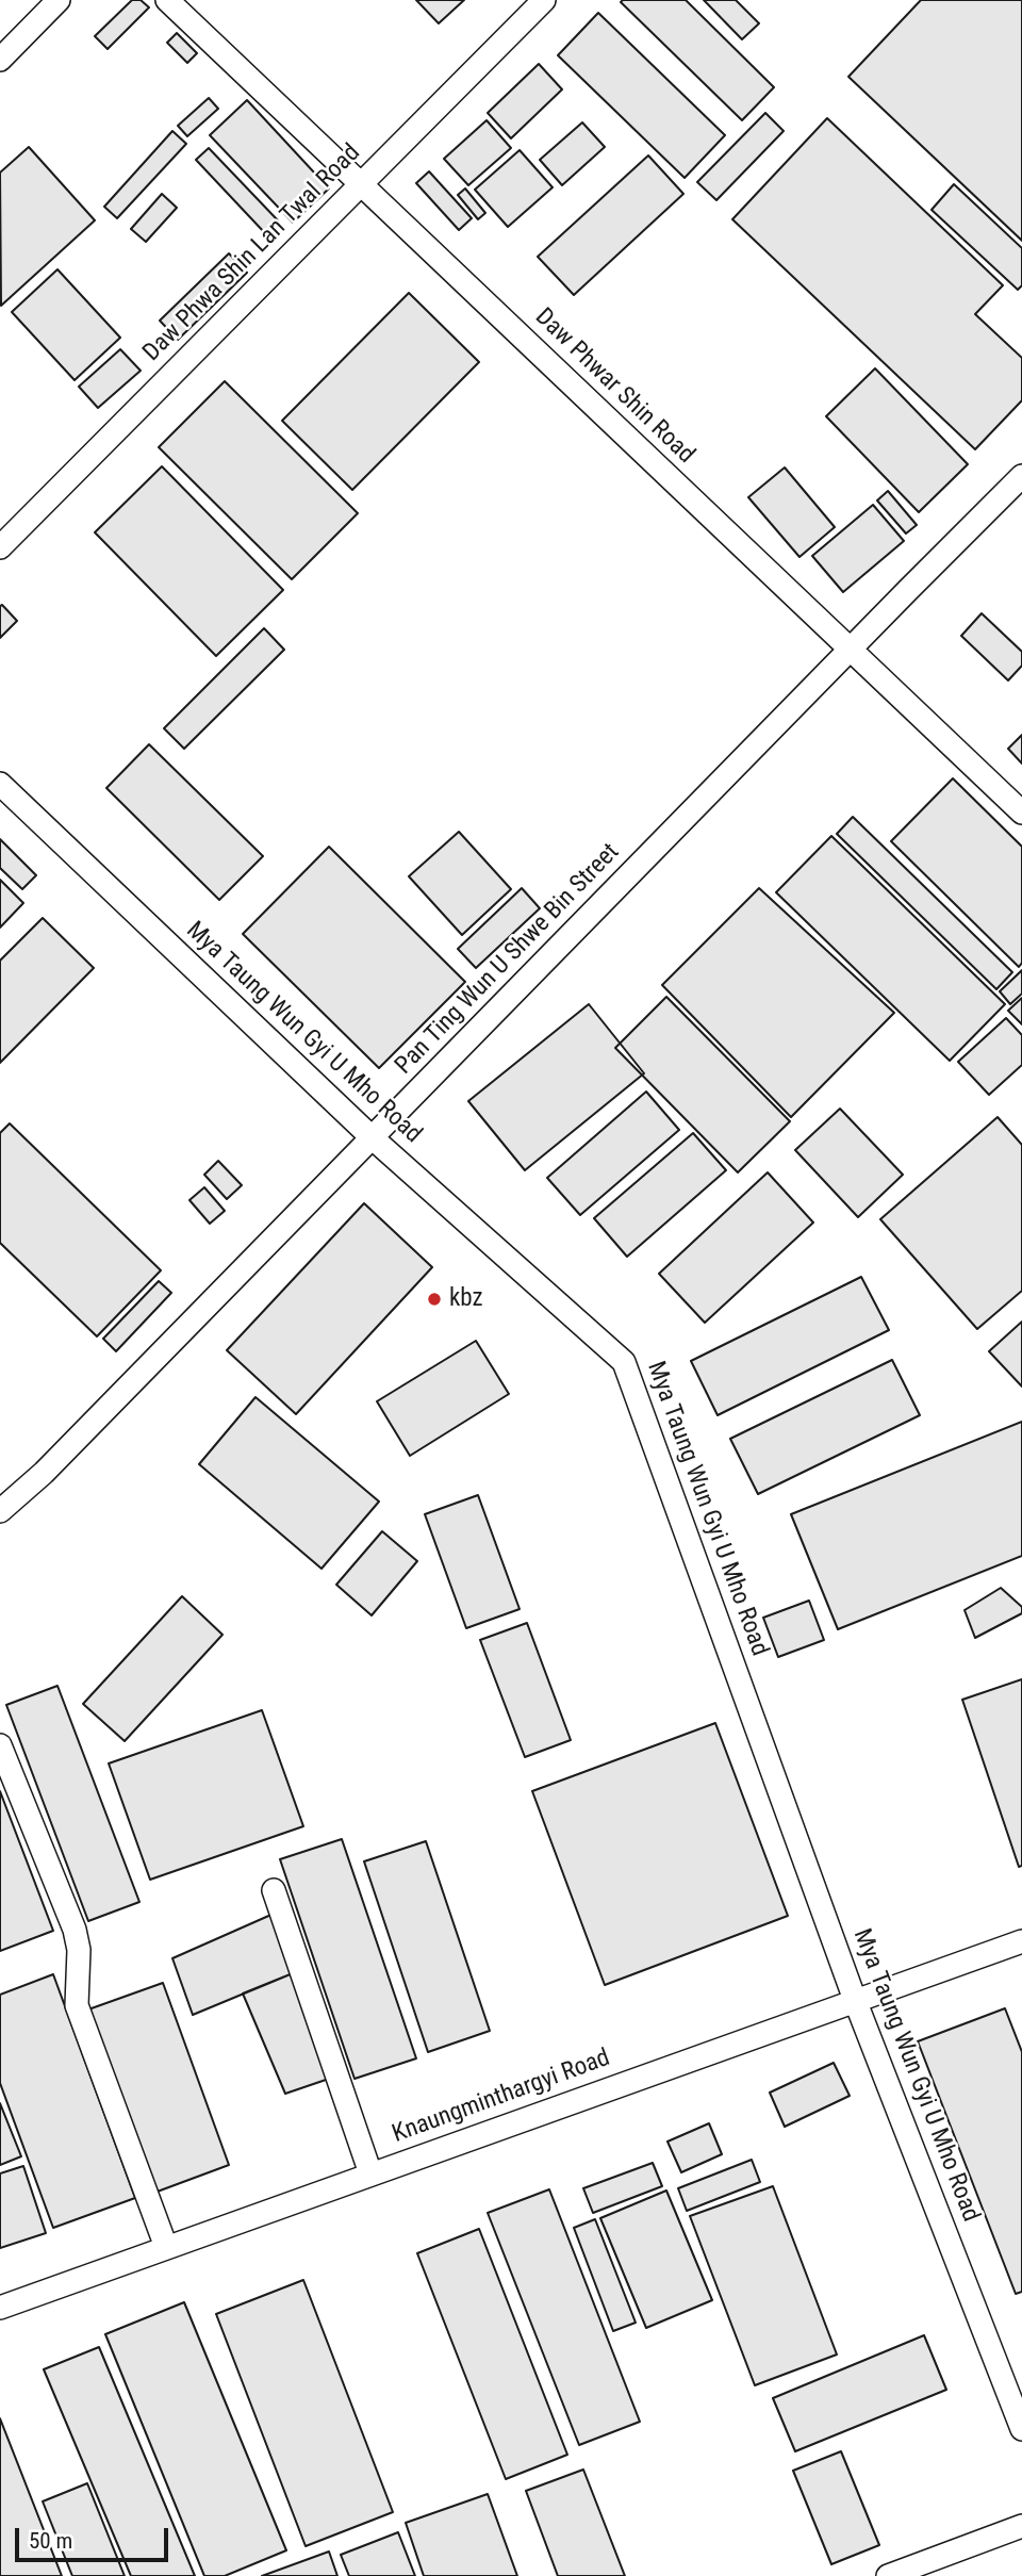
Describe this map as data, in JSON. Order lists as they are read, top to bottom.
{
  "streets": {
    "street": [
      "Daw Phwa Shin Lan Twal Road",
      "Daw Phwar Shin Road",
      "Pan Ting Wun U Shwe Bin Street",
      "Mya Taung Wun Gyi U Mho Road",
      "Knaungminthargyi Road"
    ]
  },
  "crossings": [
    ["Daw Phwa Shin Lan Twal Road", "Daw Phwar Shin Road"],
    ["Daw Phwar Shin Road", "Pan Ting Wun U Shwe Bin Street"],
    ["Pan Ting Wun U Shwe Bin Street", "Mya Taung Wun Gyi U Mho Road"],
    ["Mya Taung Wun Gyi U Mho Road", "Knaungminthargyi Road"]
  ],
  "places": ["kbz"],
  "scale_bar": "50 m"
}
